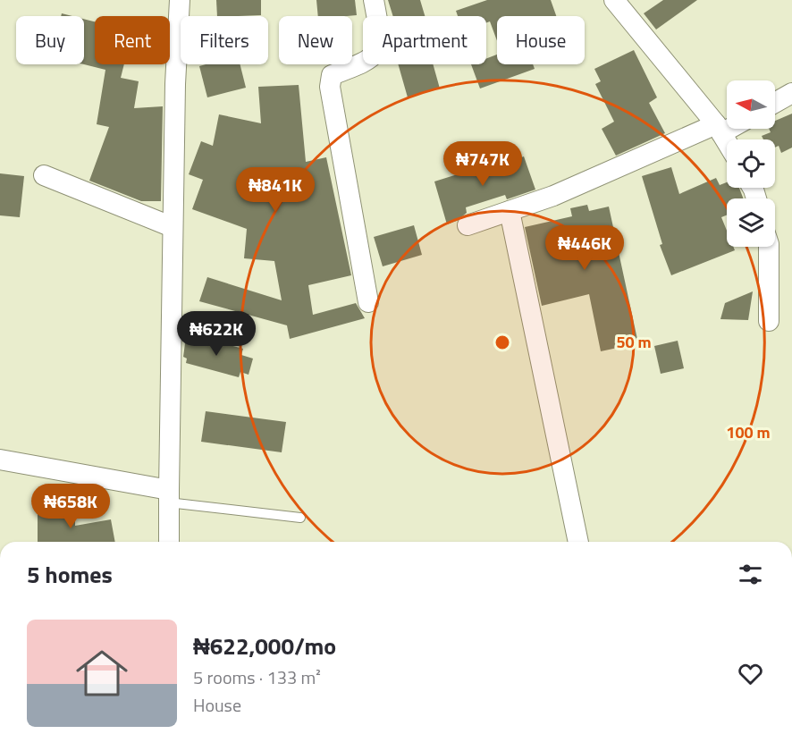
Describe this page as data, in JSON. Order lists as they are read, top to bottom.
{
  "north": "left",
  "page": {
    "chip": [
      "Buy",
      "Rent",
      "Filters",
      "New",
      "Apartment",
      "House"
    ],
    "price": [
      "₦747K",
      "₦841K",
      "₦446K",
      "₦622K",
      "₦658K"
    ],
    "heading": "5 homes",
    "list": [
      {
        "name": "₦622,000/mo",
        "note": "5 rooms · 133 m² · House"
      }
    ]
  },
  "rings": ["50 m", "100 m"]
}
